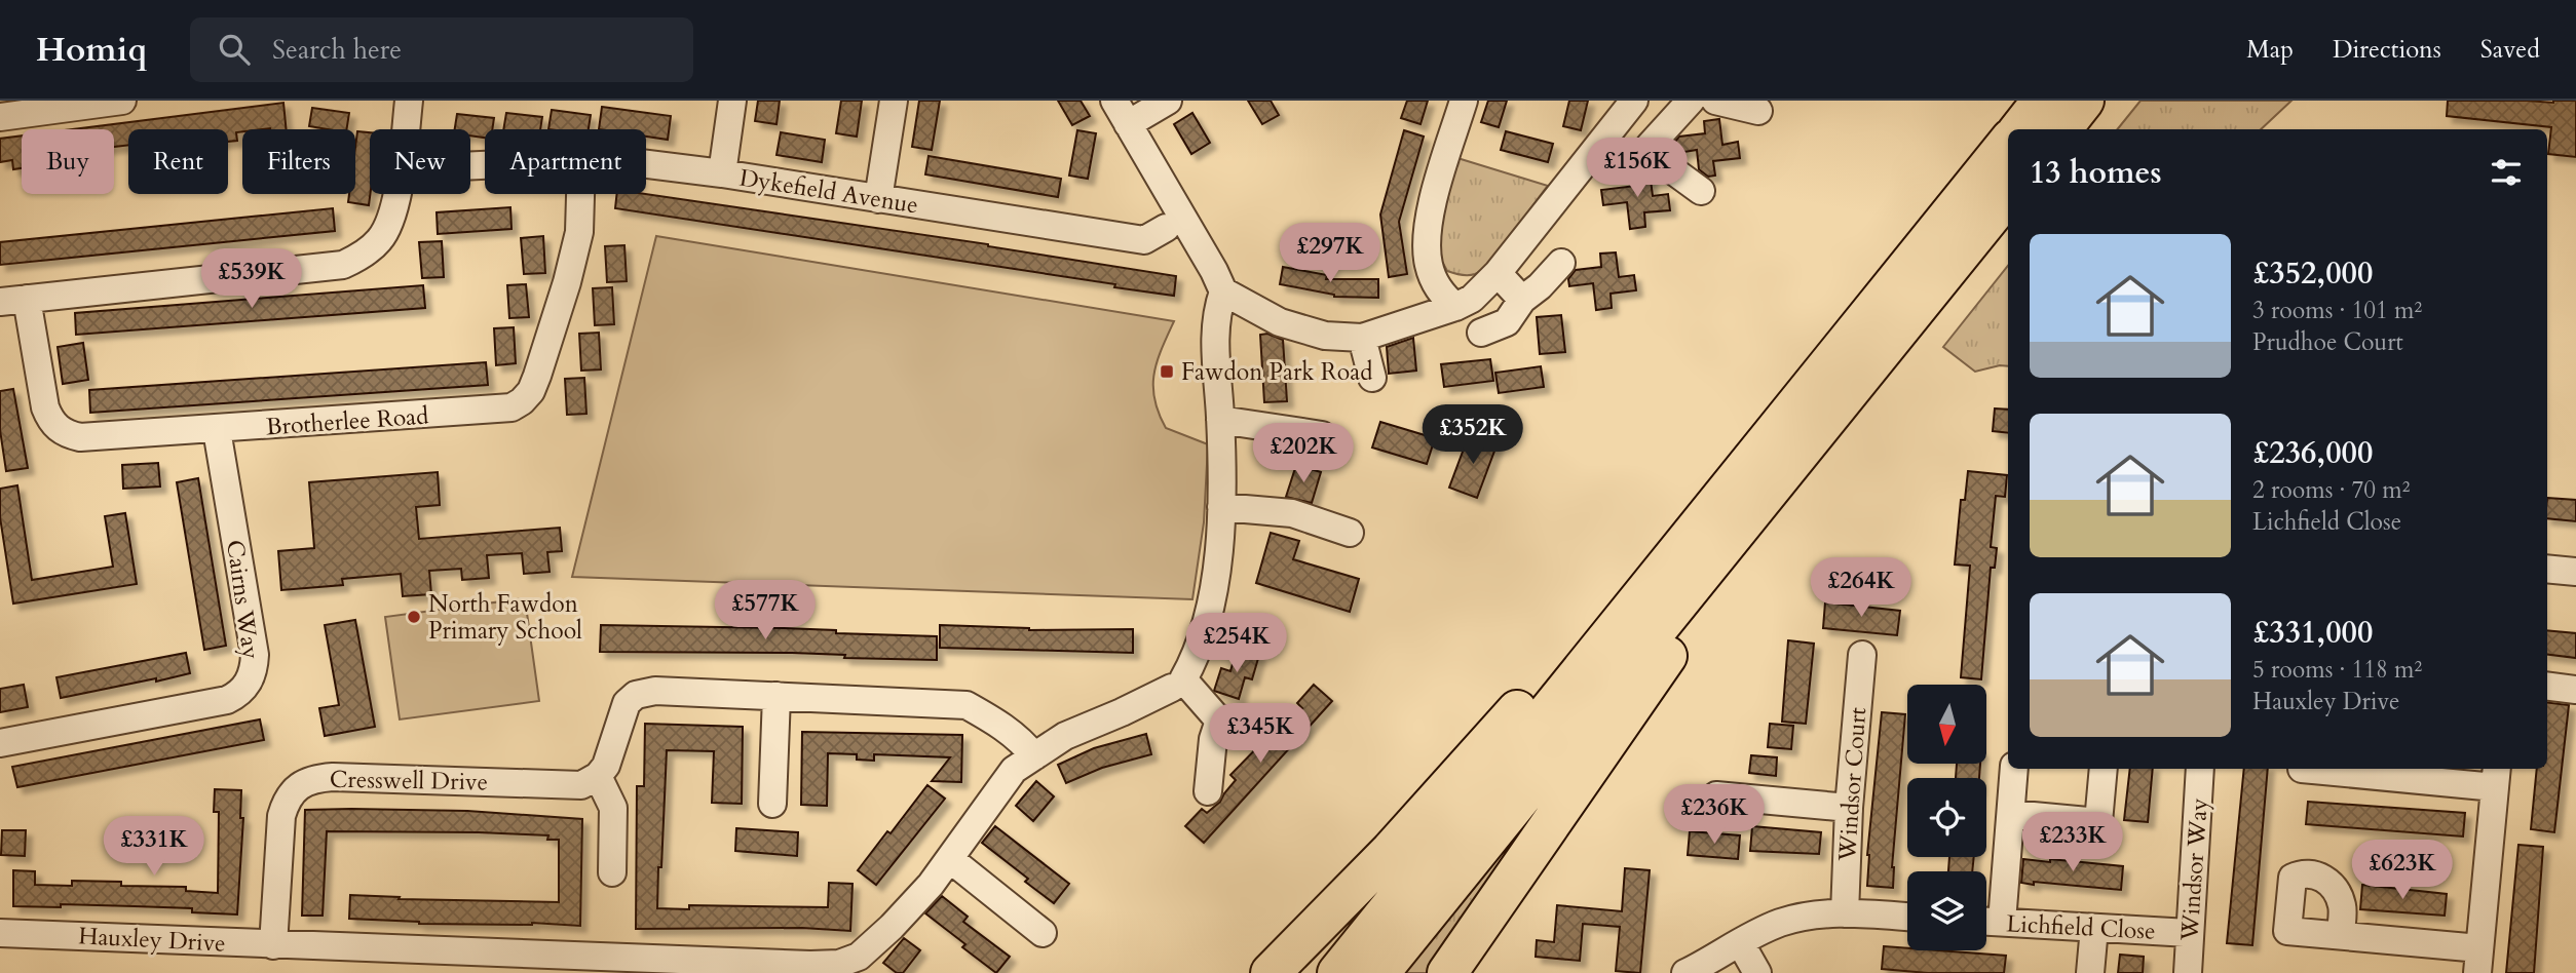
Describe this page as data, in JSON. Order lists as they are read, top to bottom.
{
  "streets": {
    "street": [
      "Dykefield Avenue",
      "Brotherlee Road",
      "Cairns Way",
      "Cresswell Drive",
      "Windsor Court",
      "Windsor Way",
      "Lichfield Close",
      "Hauxley Drive"
    ]
  },
  "crossings": [
    ["Brotherlee Road", "Cairns Way"],
    ["Cresswell Drive", "Hauxley Drive"],
    ["Windsor Way", "Lichfield Close"]
  ],
  "places": {
    "transit": ["Fawdon Park Road"],
    "other": ["North Fawdon Primary School"]
  },
  "north": "bottom",
  "page": {
    "header": "Homiq",
    "search": "Search here",
    "nav": ["Map", "Directions", "Saved"],
    "chip": [
      "Buy",
      "Rent",
      "Filters",
      "New",
      "Apartment"
    ],
    "heading": "13 homes",
    "price": [
      "£156K",
      "£297K",
      "£539K",
      "£352K",
      "£202K",
      "£264K",
      "£577K",
      "£254K",
      "£345K",
      "£236K",
      "£233K",
      "£331K",
      "£623K"
    ],
    "list": [
      {
        "name": "£352,000",
        "note": "3 rooms · 101 m² · Prudhoe Court"
      },
      {
        "name": "£236,000",
        "note": "2 rooms · 70 m² · Lichfield Close"
      },
      {
        "name": "£331,000",
        "note": "5 rooms · 118 m² · Hauxley Drive"
      }
    ]
  }
}
